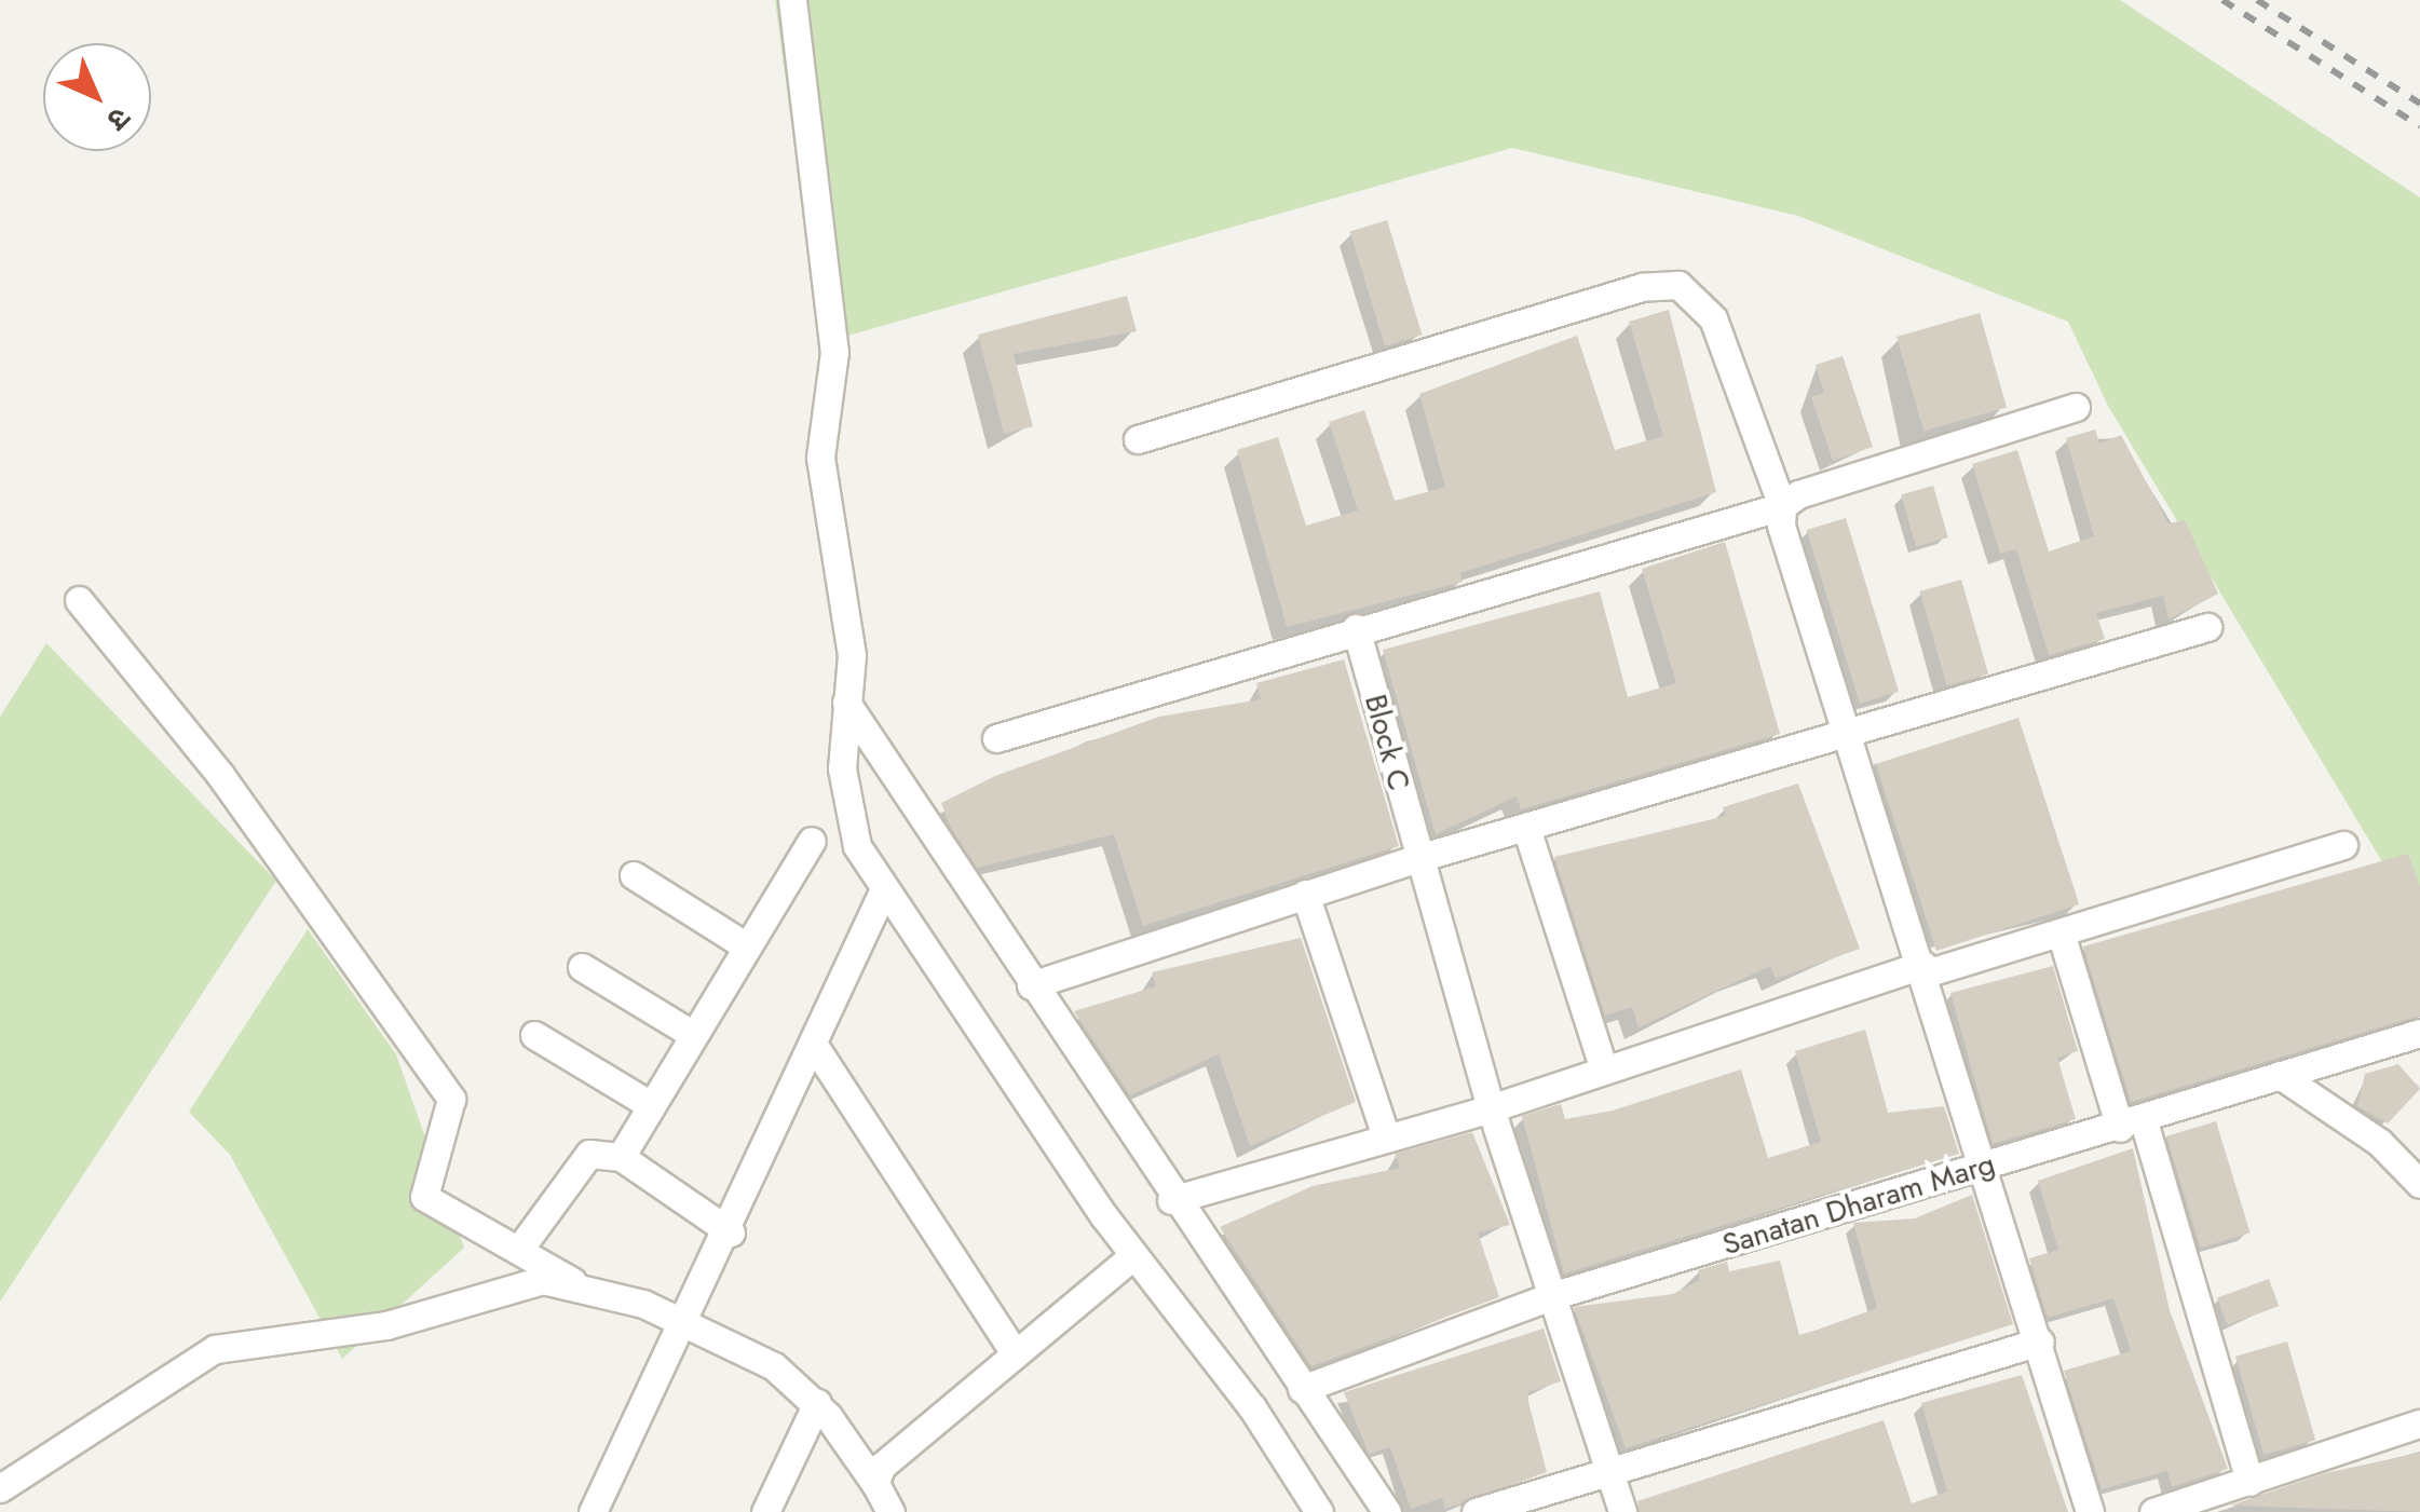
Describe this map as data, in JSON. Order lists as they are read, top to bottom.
{
  "streets": {
    "street": ["Block C", "Sanatan Dharam Marg"]
  },
  "crossings": [
    ["Block C", "Sanatan Dharam Marg"]
  ],
  "north": "bottom right"
}
